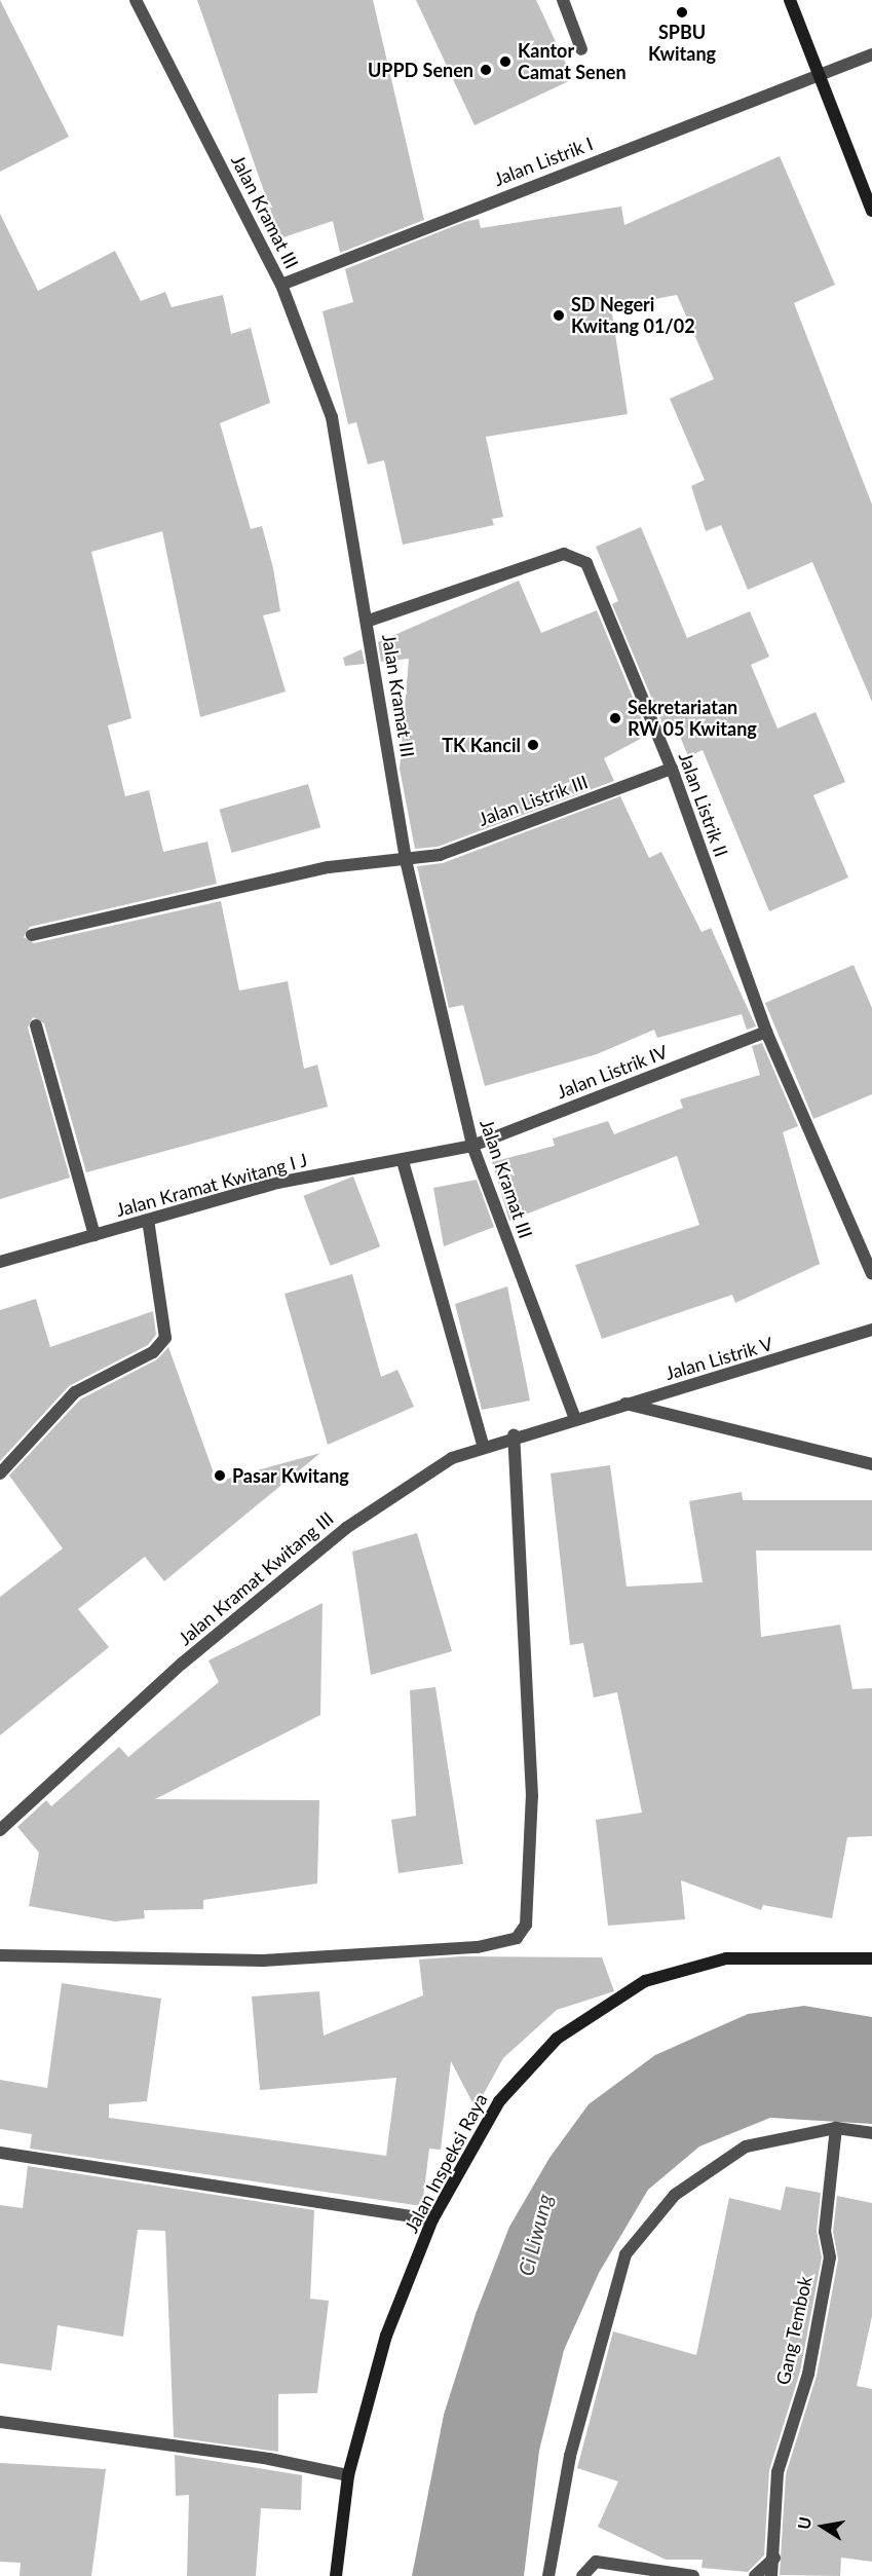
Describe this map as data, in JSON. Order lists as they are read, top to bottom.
{
  "streets": {
    "street": [
      "Jalan Listrik I",
      "Jalan Kramat III",
      "Jalan Listrik III",
      "Jalan Listrik II",
      "Jalan Listrik IV",
      "Jalan Kramat Kwitang I J",
      "Jalan Listrik V",
      "Jalan Kramat Kwitang III",
      "Jalan Inspeksi Raya",
      "Gang Tembok"
    ]
  },
  "crossings": [
    ["Jalan Listrik I", "Jalan Kramat III"],
    ["Jalan Kramat III", "Jalan Listrik III"],
    ["Jalan Kramat III", "Jalan Listrik II"],
    ["Jalan Kramat III", "Jalan Listrik IV"],
    ["Jalan Kramat III", "Jalan Kramat Kwitang I J"],
    ["Jalan Kramat III", "Jalan Listrik V"],
    ["Jalan Kramat III", "Jalan Kramat Kwitang III"],
    ["Jalan Listrik III", "Jalan Listrik II"],
    ["Jalan Listrik II", "Jalan Listrik IV"],
    ["Jalan Listrik IV", "Jalan Kramat Kwitang I J"],
    ["Jalan Listrik V", "Jalan Kramat Kwitang III"]
  ],
  "water": ["Ci Liwung"],
  "places": [
    "SPBU Kwitang",
    "Kantor Camat Senen",
    "UPPD Senen",
    "SD Negeri Kwitang 01/02",
    "Sekretariatan RW 05 Kwitang",
    "TK Kancil",
    "Pasar Kwitang"
  ],
  "north": "left"
}
